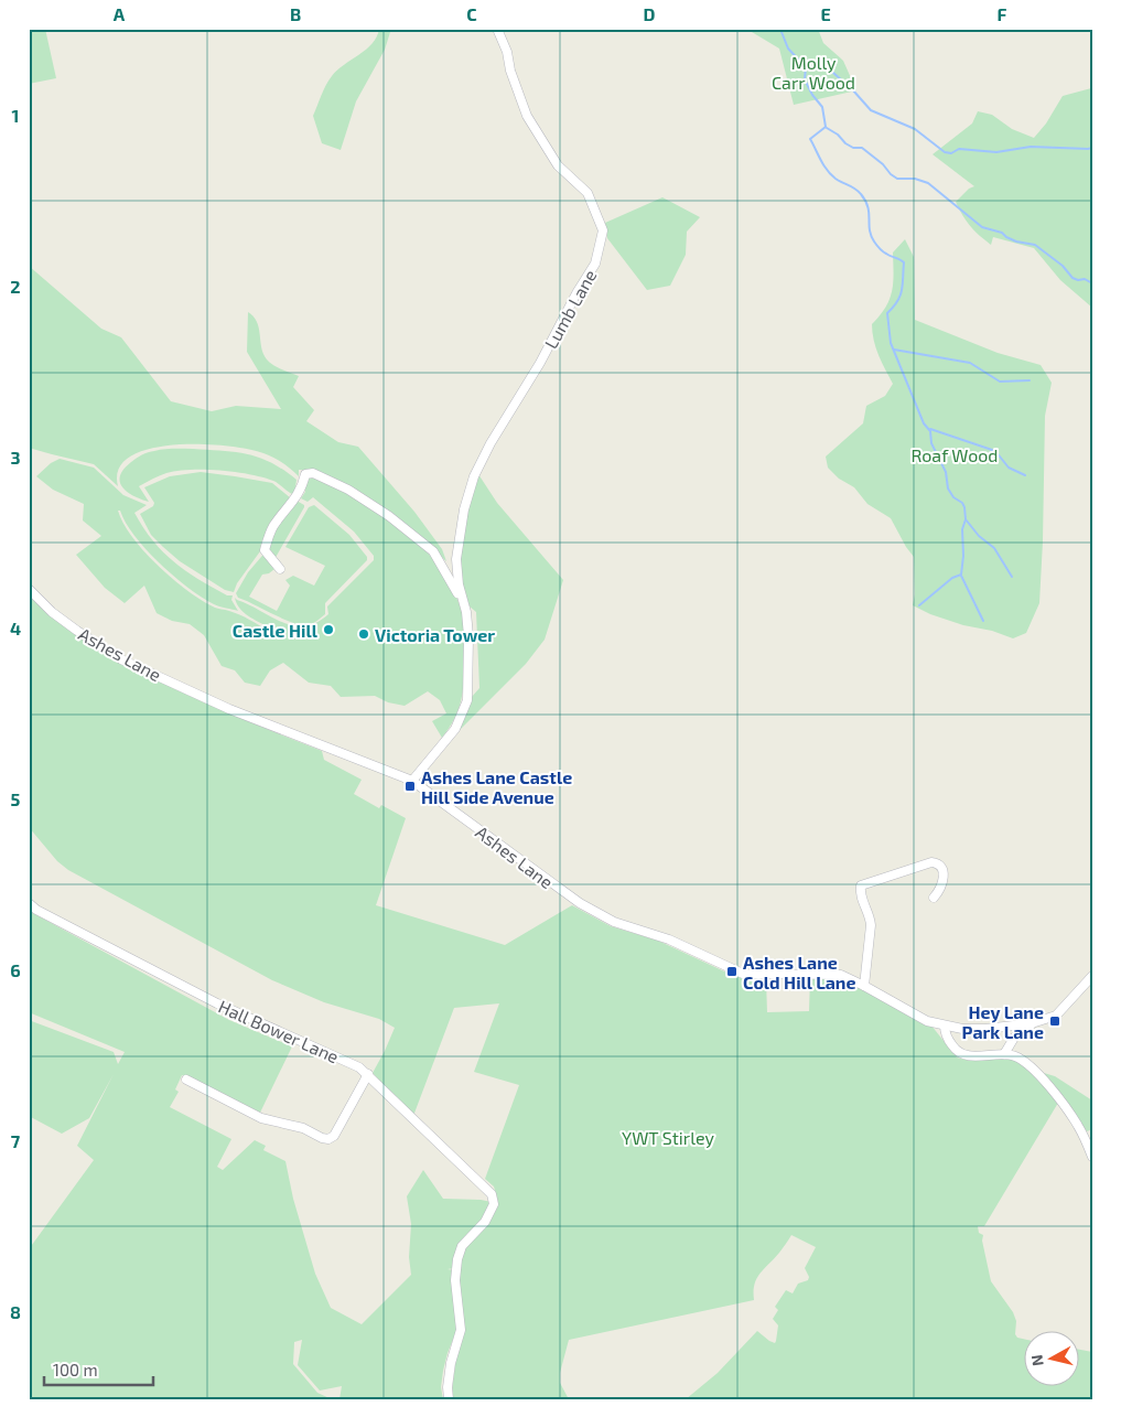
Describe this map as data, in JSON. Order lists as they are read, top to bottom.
{
  "streets": {
    "street": ["Lumb Lane", "Ashes Lane", "Hall Bower Lane"]
  },
  "crossings": [
    ["Lumb Lane", "Ashes Lane"]
  ],
  "parks": ["Molly Carr Wood", "Roaf Wood", "YWT Stirley"],
  "places": {
    "other": ["Castle Hill", "Victoria Tower"],
    "transit": ["Ashes Lane Castle Hill Side Avenue", "Ashes Lane Cold Hill Lane", "Hey Lane Park Lane"]
  },
  "scale_bar": "100 m",
  "north": "left",
  "grid": {
    "columns": [
      "A",
      "B",
      "C",
      "D",
      "E",
      "F"
    ],
    "rows": [
      "1",
      "2",
      "3",
      "4",
      "5",
      "6",
      "7",
      "8"
    ]
  }
}
